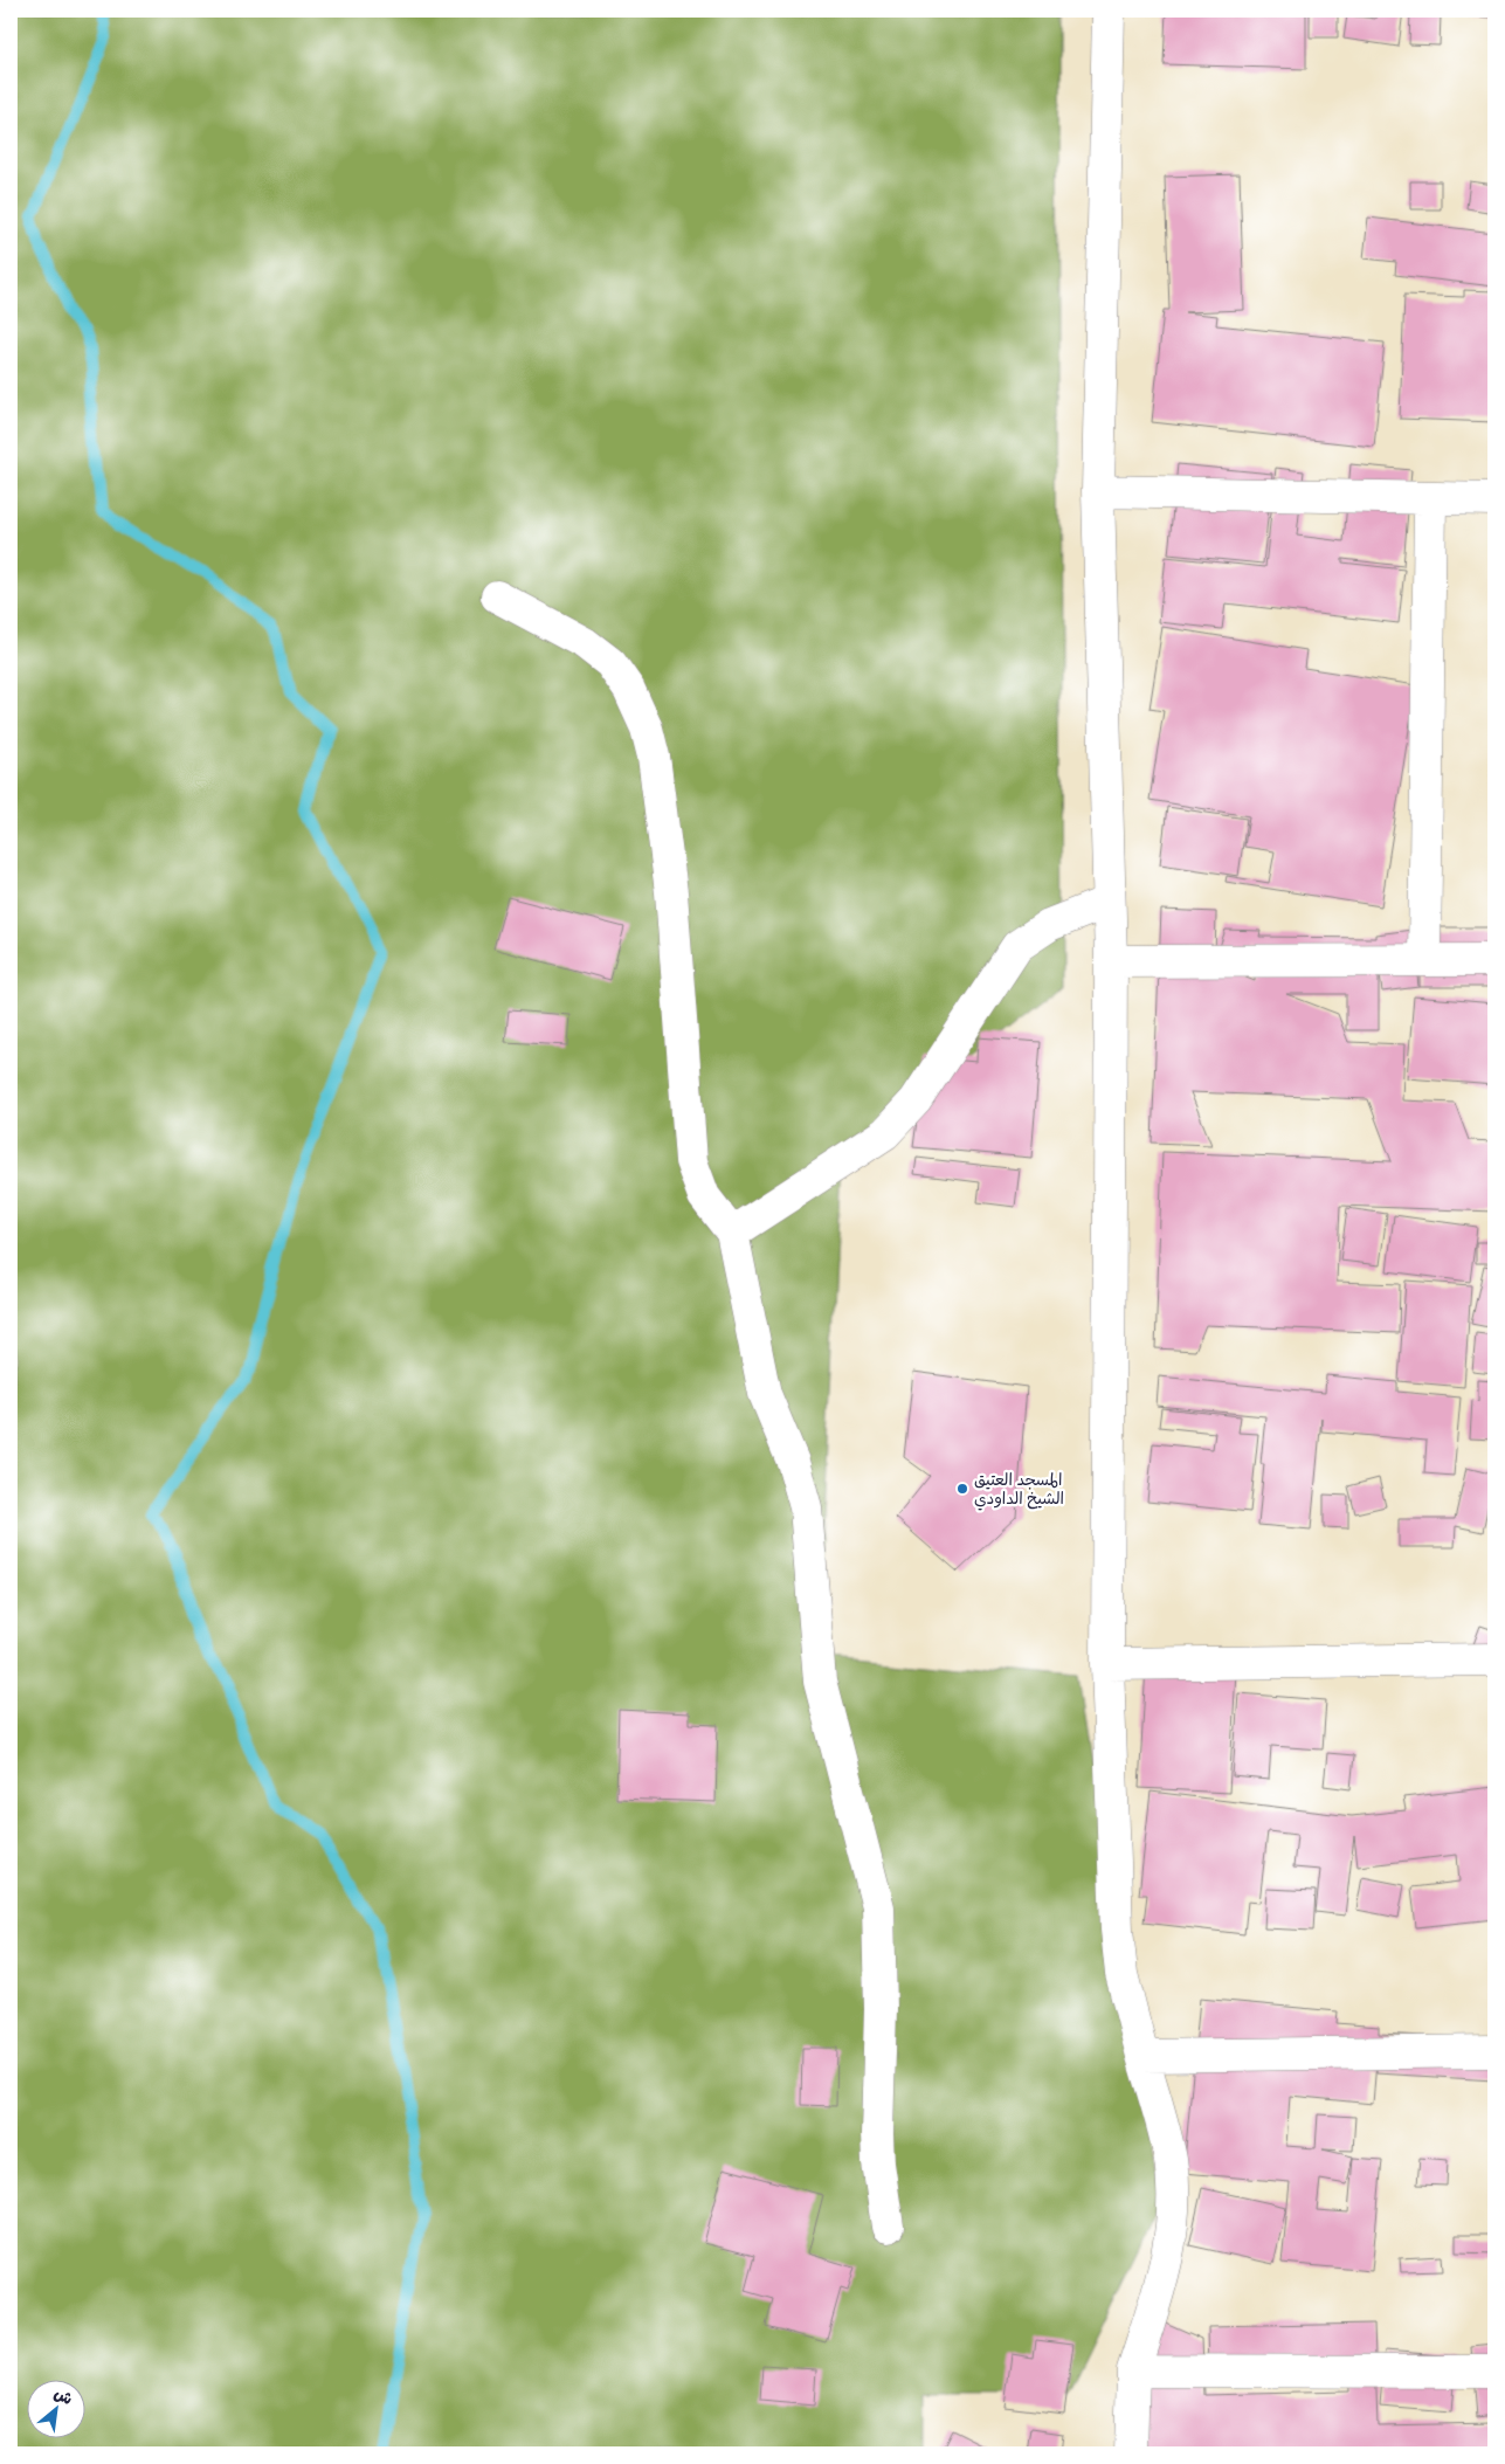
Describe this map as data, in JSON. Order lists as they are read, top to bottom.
{
  "places": ["المسجد العتيق الشيخ الداودي"],
  "north": "top right"
}
